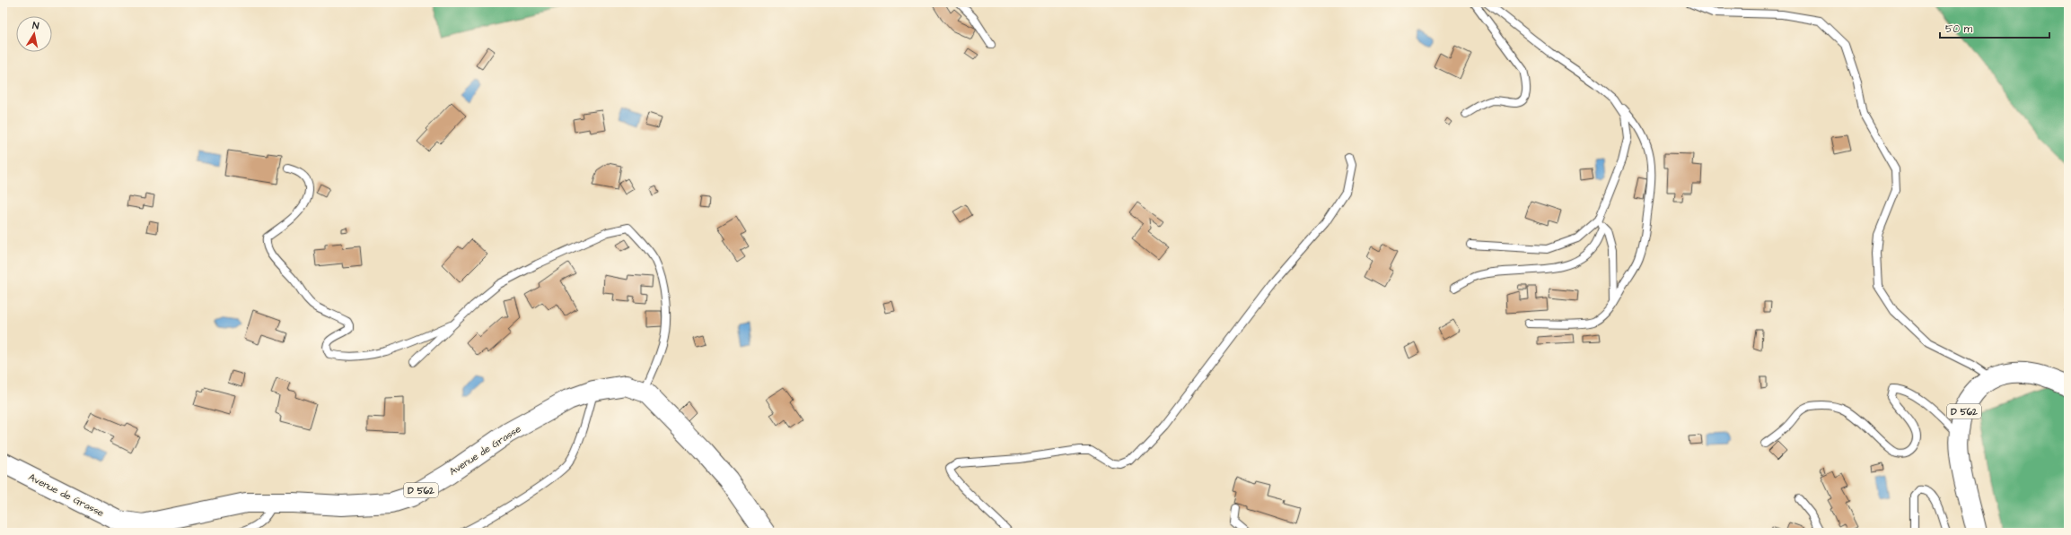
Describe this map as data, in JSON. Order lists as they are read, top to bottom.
{
  "streets": {
    "main road": ["D 562", "Avenue de Grasse"]
  },
  "scale_bar": "50 m",
  "north": "top"
}
